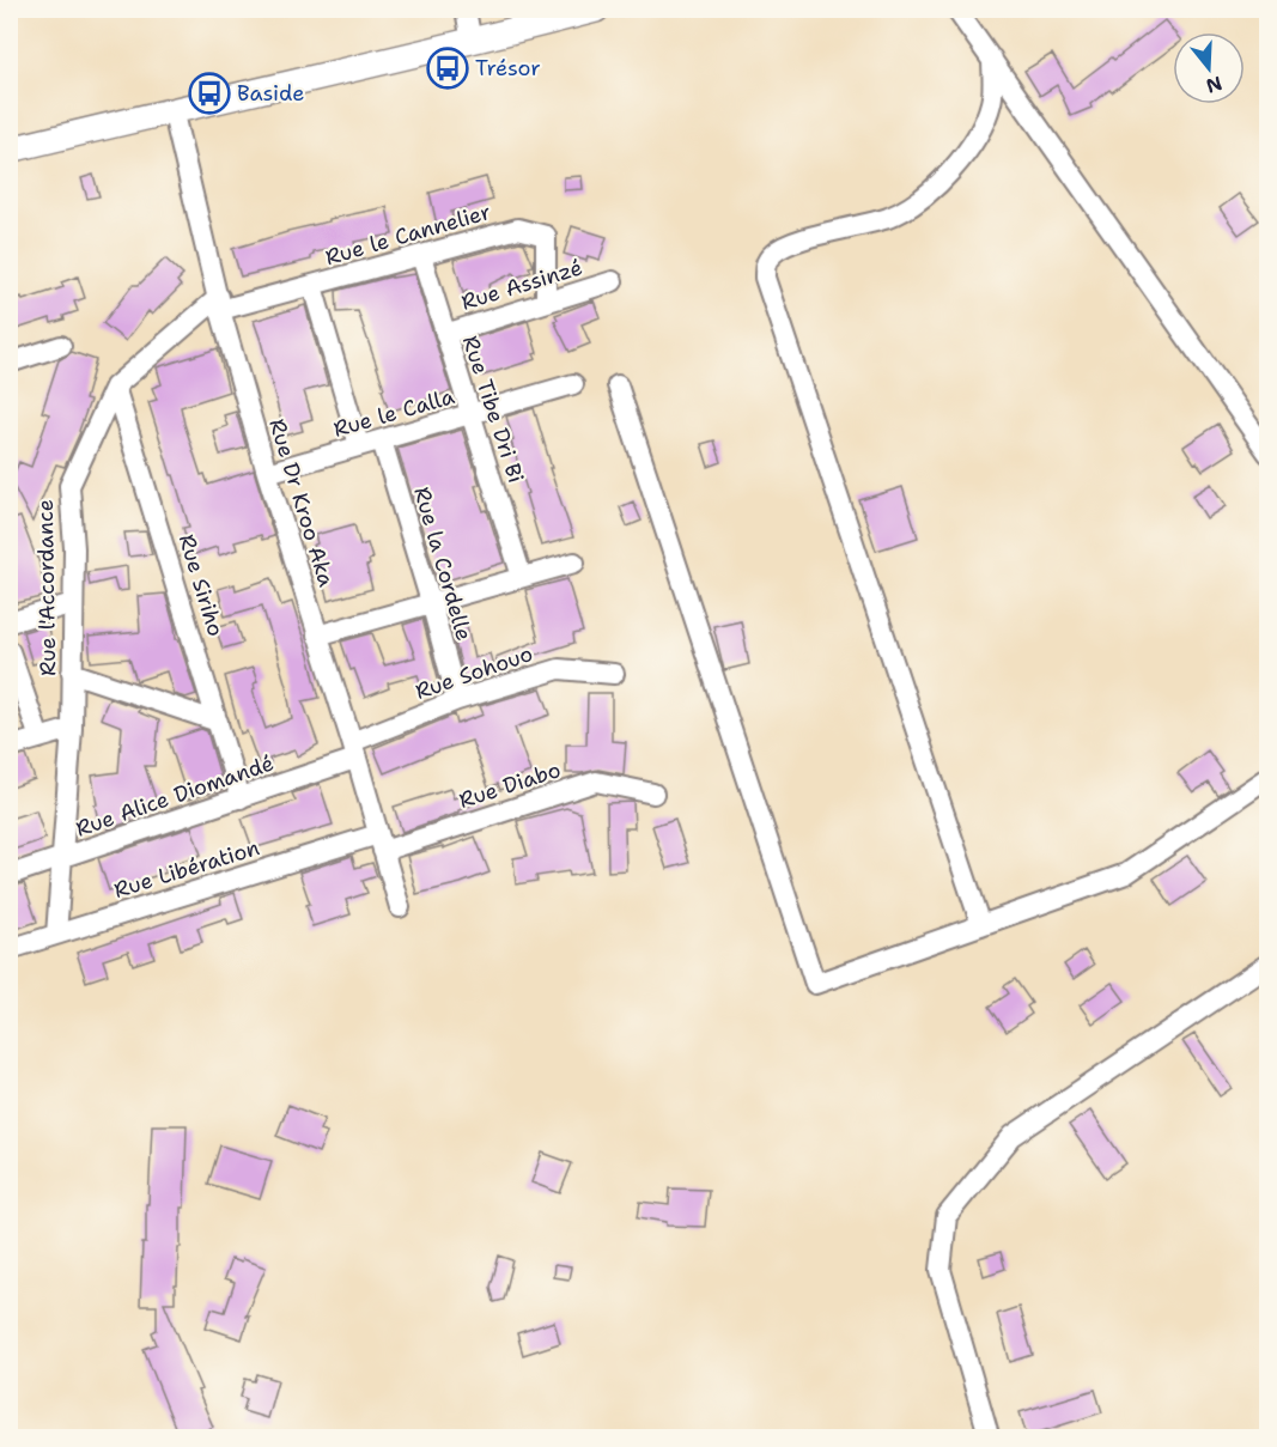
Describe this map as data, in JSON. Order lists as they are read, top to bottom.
{
  "streets": {
    "street": [
      "Rue le Cannelier",
      "Rue Assinzé",
      "Rue Tibe Dri Bi",
      "Rue le Calla",
      "Rue Dr Kroo Aka",
      "Rue la Cordelle",
      "Rue Siriho",
      "Rue l'Accordance",
      "Rue Sohouo",
      "Rue Diabo",
      "Rue Alice Diomandé",
      "Rue Libération"
    ]
  },
  "crossings": [
    ["Rue le Cannelier", "Rue Assinzé"],
    ["Rue le Cannelier", "Rue Tibe Dri Bi"],
    ["Rue le Cannelier", "Rue Dr Kroo Aka"],
    ["Rue le Cannelier", "Rue l'Accordance"],
    ["Rue Assinzé", "Rue Tibe Dri Bi"],
    ["Rue Tibe Dri Bi", "Rue le Calla"],
    ["Rue le Calla", "Rue Dr Kroo Aka"],
    ["Rue le Calla", "Rue la Cordelle"],
    ["Rue Dr Kroo Aka", "Rue l'Accordance"],
    ["Rue Dr Kroo Aka", "Rue Sohouo"],
    ["Rue Dr Kroo Aka", "Rue Diabo"],
    ["Rue Dr Kroo Aka", "Rue Alice Diomandé"],
    ["Rue Dr Kroo Aka", "Rue Libération"],
    ["Rue la Cordelle", "Rue Sohouo"],
    ["Rue Siriho", "Rue l'Accordance"],
    ["Rue Siriho", "Rue Alice Diomandé"],
    ["Rue l'Accordance", "Rue Alice Diomandé"],
    ["Rue l'Accordance", "Rue Libération"],
    ["Rue Sohouo", "Rue Alice Diomandé"],
    ["Rue Diabo", "Rue Libération"]
  ],
  "places": {
    "bus stop": ["Trésor", "Baside"]
  },
  "north": "bottom"
}
